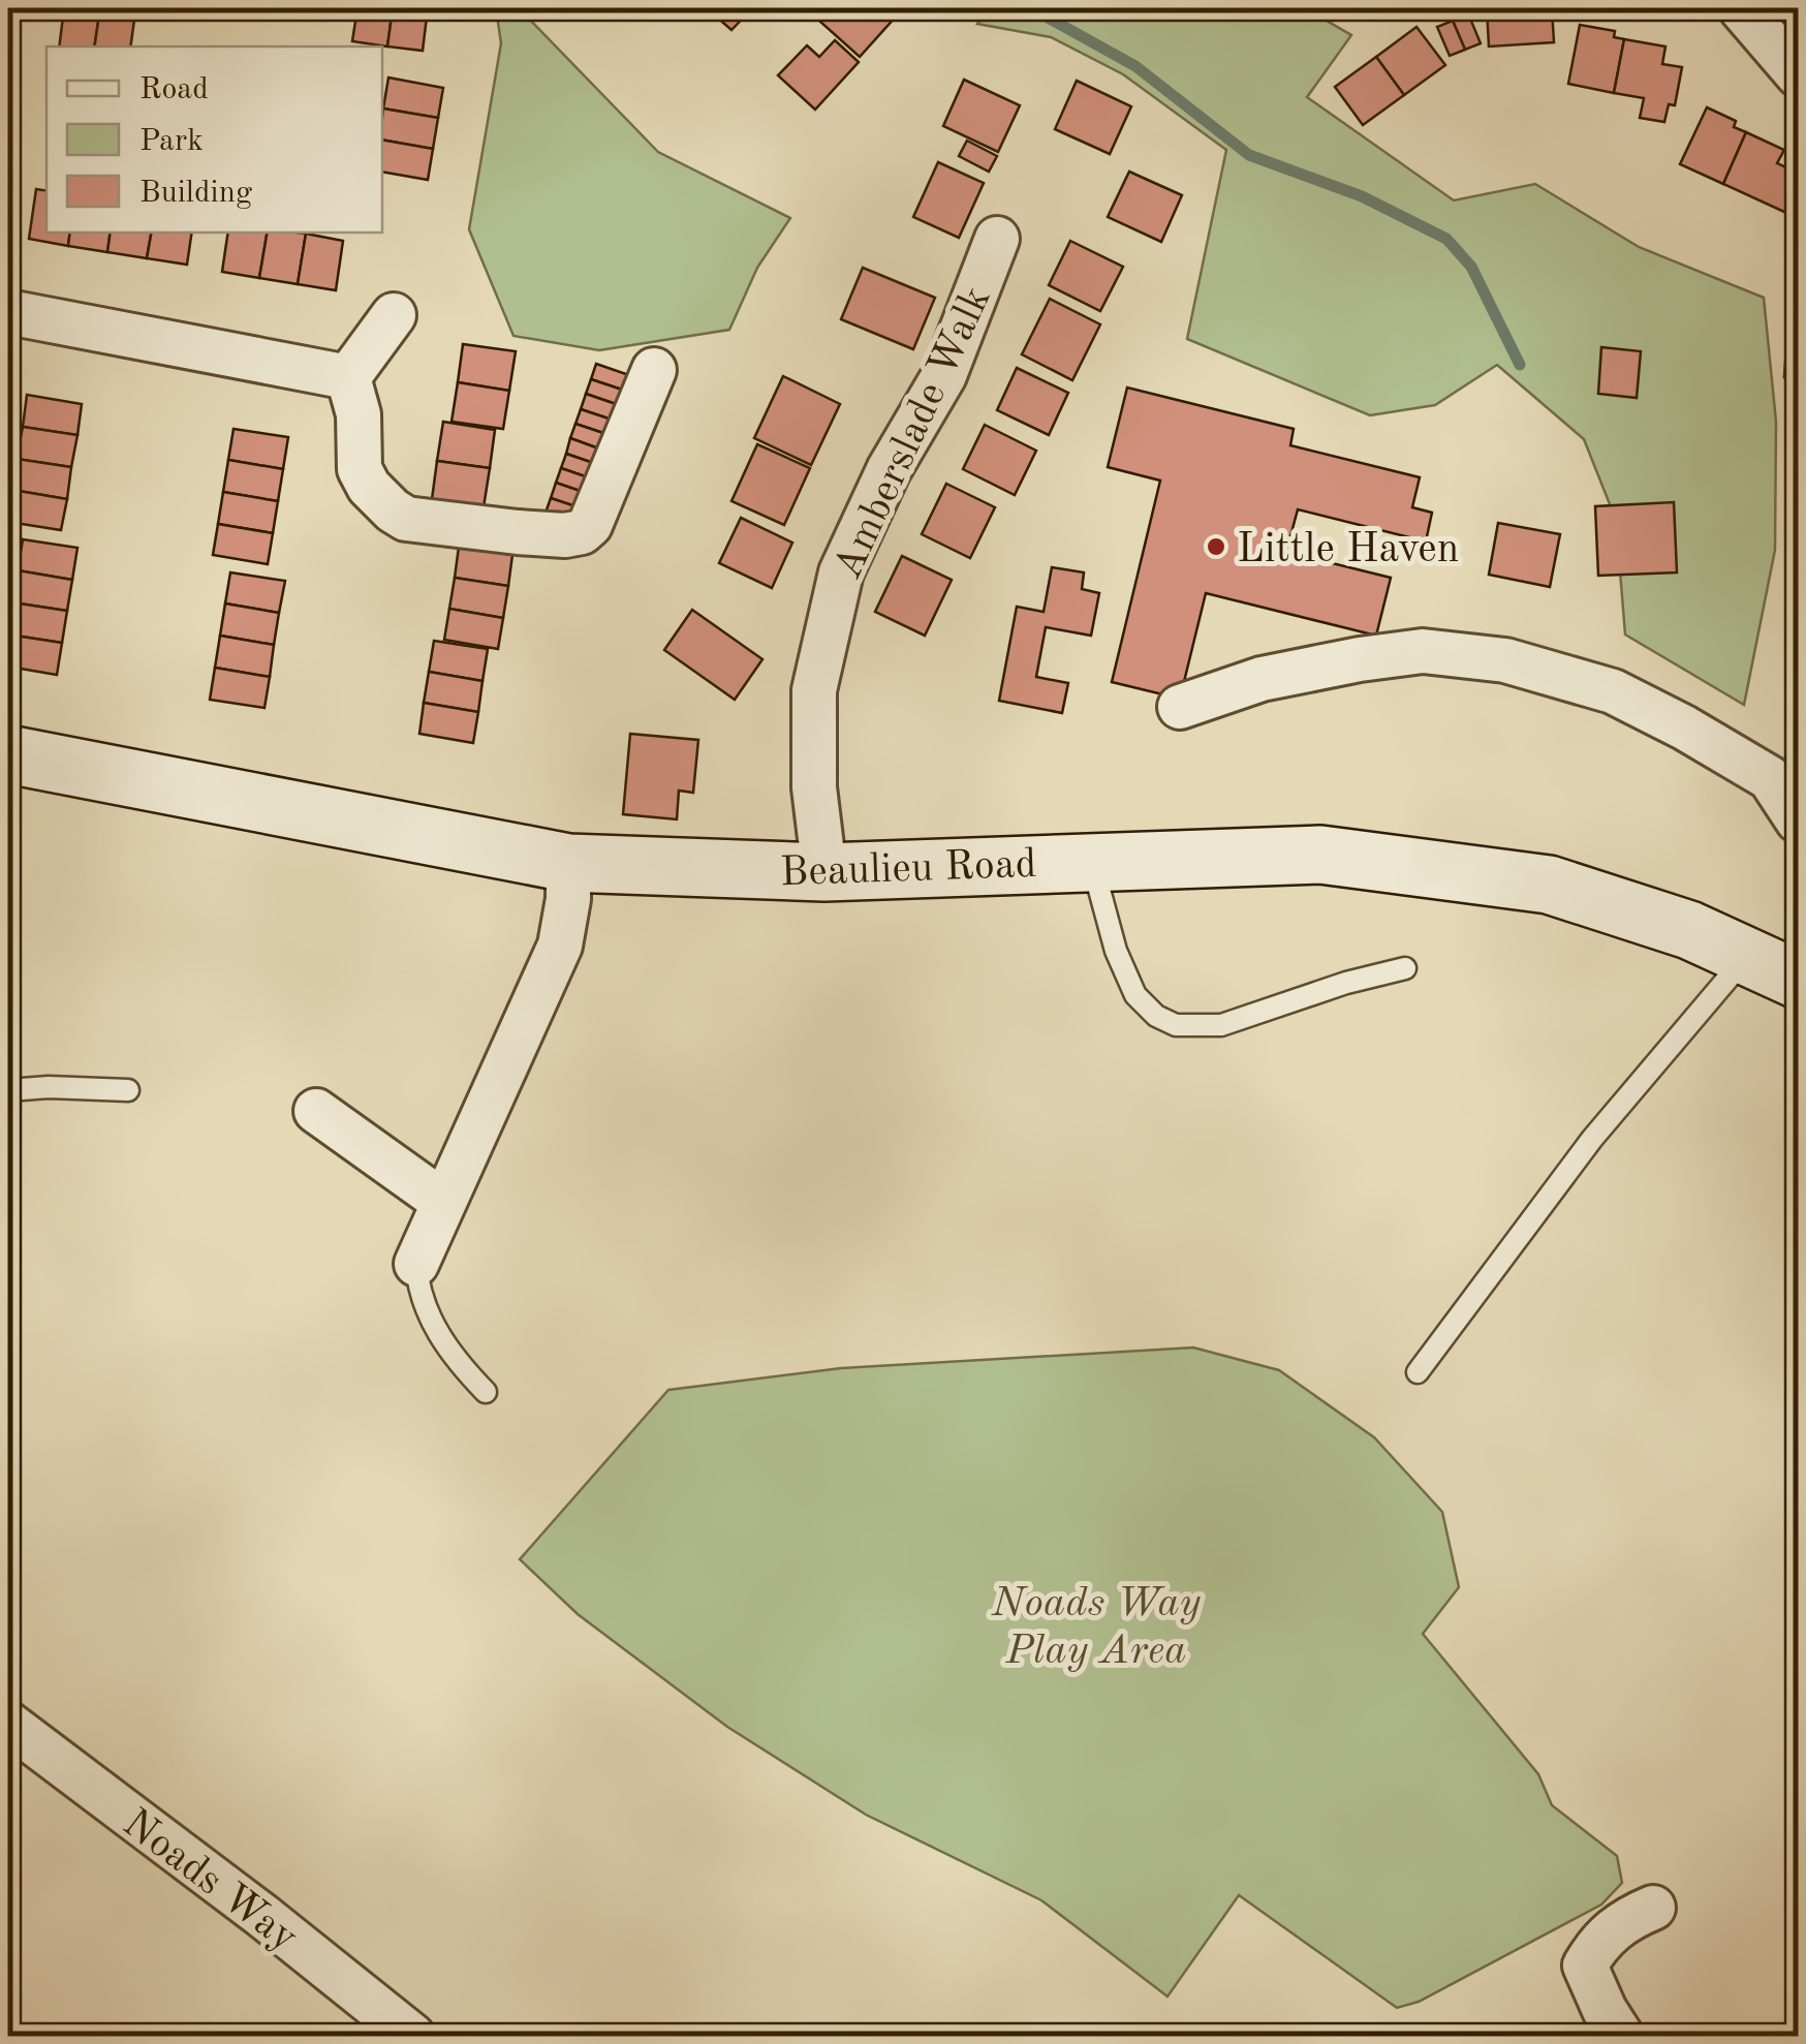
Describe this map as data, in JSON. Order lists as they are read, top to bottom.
{
  "streets": {
    "street": ["Amberslade Walk", "Beaulieu Road", "Noads Way"]
  },
  "crossings": [
    ["Amberslade Walk", "Beaulieu Road"]
  ],
  "parks": ["Noads Way Play Area"],
  "places": ["Little Haven"],
  "legend": ["Road", "Park", "Building"]
}
